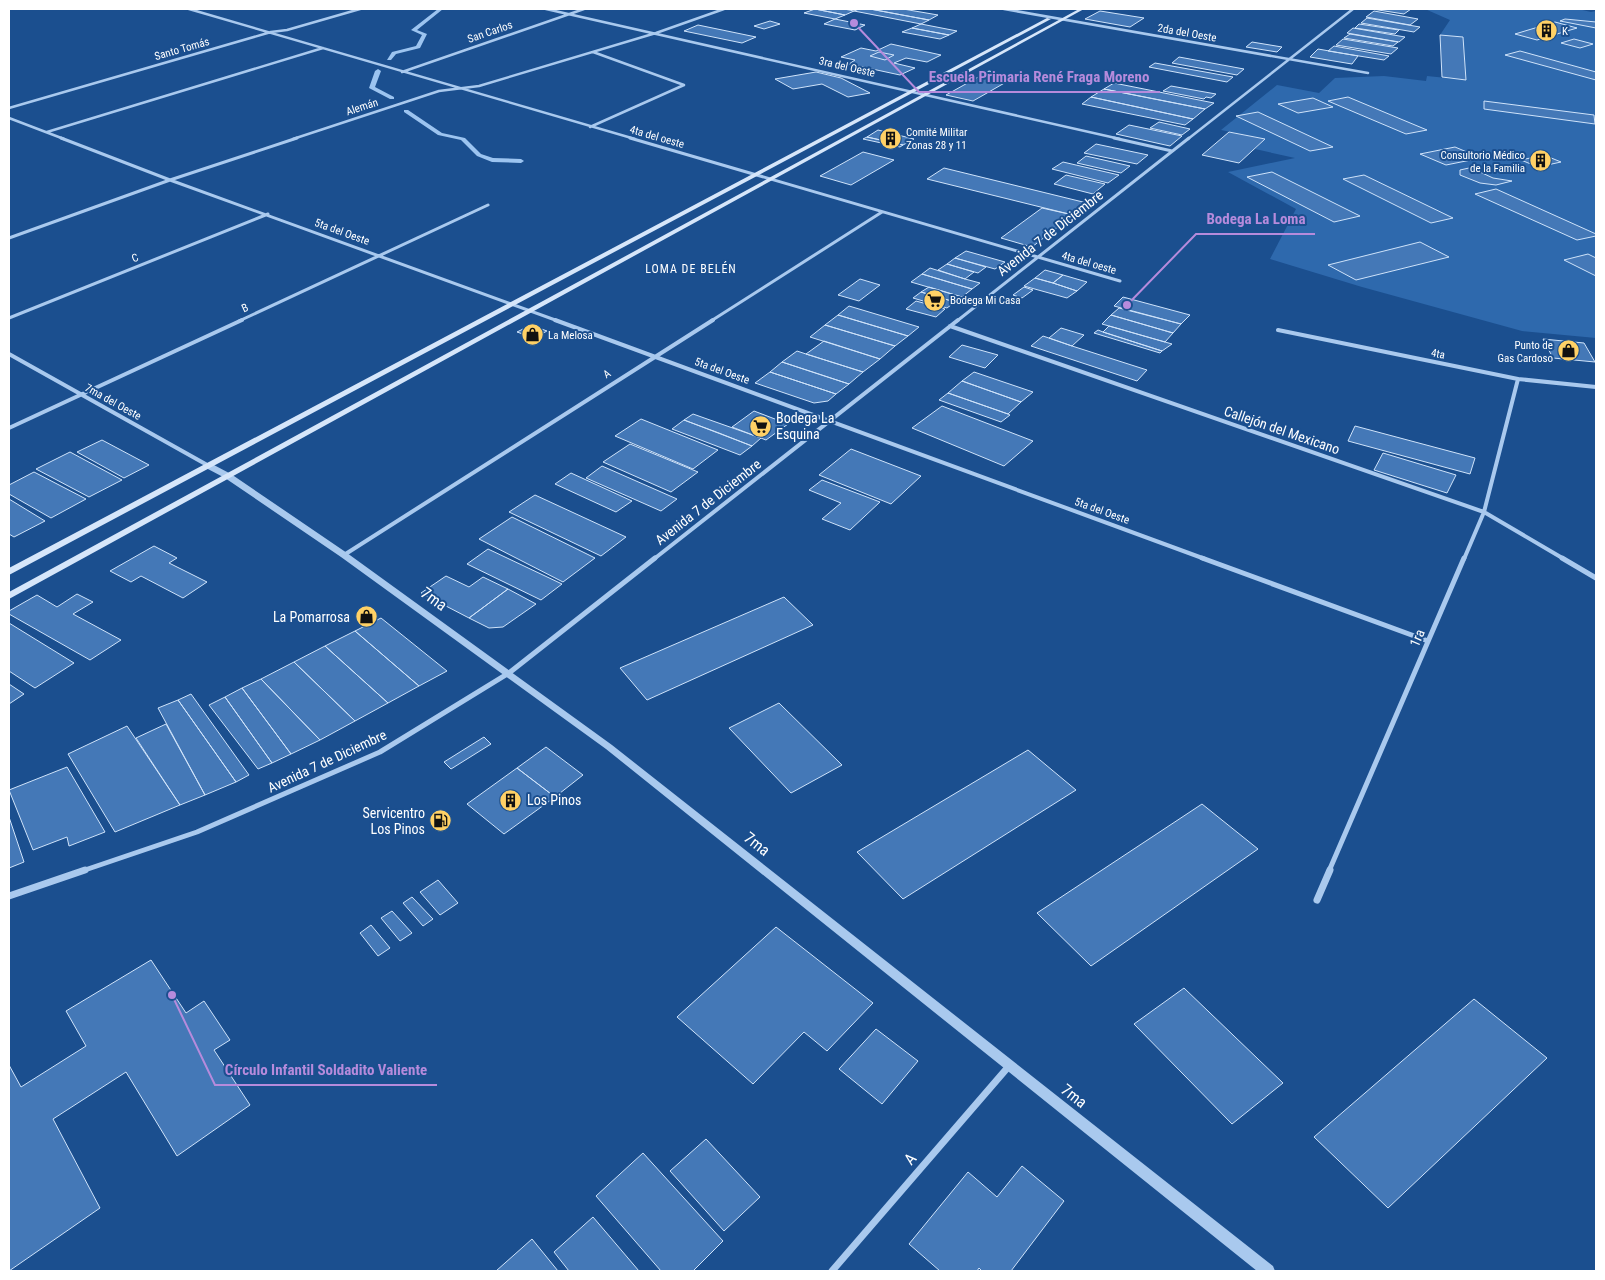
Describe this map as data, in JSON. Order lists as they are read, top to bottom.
{
  "streets": {
    "street": [
      "San Carlos",
      "2da del Oeste",
      "Santo Tomás",
      "3ra del Oeste",
      "Alemán",
      "4ta del oeste",
      "5ta del Oeste",
      "Avenida 7 de Diciembre",
      "C",
      "B",
      "4ta",
      "A",
      "7ma del Oeste",
      "Callejón del Mexicano",
      "7ma",
      "1ra"
    ]
  },
  "crossings": [
    ["San Carlos", "3ra del Oeste"],
    ["San Carlos", "4ta del oeste"],
    ["2da del Oeste", "Avenida 7 de Diciembre"],
    ["Santo Tomás", "4ta del oeste"],
    ["3ra del Oeste", "Alemán"],
    ["3ra del Oeste", "Avenida 7 de Diciembre"],
    ["Alemán", "4ta del oeste"],
    ["Alemán", "5ta del Oeste"],
    ["4ta del oeste", "Avenida 7 de Diciembre"],
    ["4ta del oeste", "A"],
    ["5ta del Oeste", "Avenida 7 de Diciembre"],
    ["5ta del Oeste", "C"],
    ["5ta del Oeste", "B"],
    ["5ta del Oeste", "A"],
    ["5ta del Oeste", "1ra"],
    ["Avenida 7 de Diciembre", "Callejón del Mexicano"],
    ["Avenida 7 de Diciembre", "7ma"],
    ["B", "7ma del Oeste"],
    ["4ta", "1ra"],
    ["A", "7ma"],
    ["7ma del Oeste", "7ma"],
    ["Callejón del Mexicano", "1ra"]
  ],
  "districts": ["LOMA DE BELÉN"],
  "places": {
    "other": ["Escuela Primaria René Fraga Moreno", "Bodega La Loma", "Círculo Infantil Soldadito Valiente"],
    "building": [
      "K",
      "Comité Militar Zonas 28 y 11",
      "Consultorio Médico de la Familia",
      "Los Pinos"
    ],
    "supermarket": ["Bodega Mi Casa", "Bodega La Esquina"],
    "shop": ["La Melosa", "Punto de Gas Cardoso", "La Pomarrosa"],
    "fuel station": ["Servicentro Los Pinos"]
  }
}
